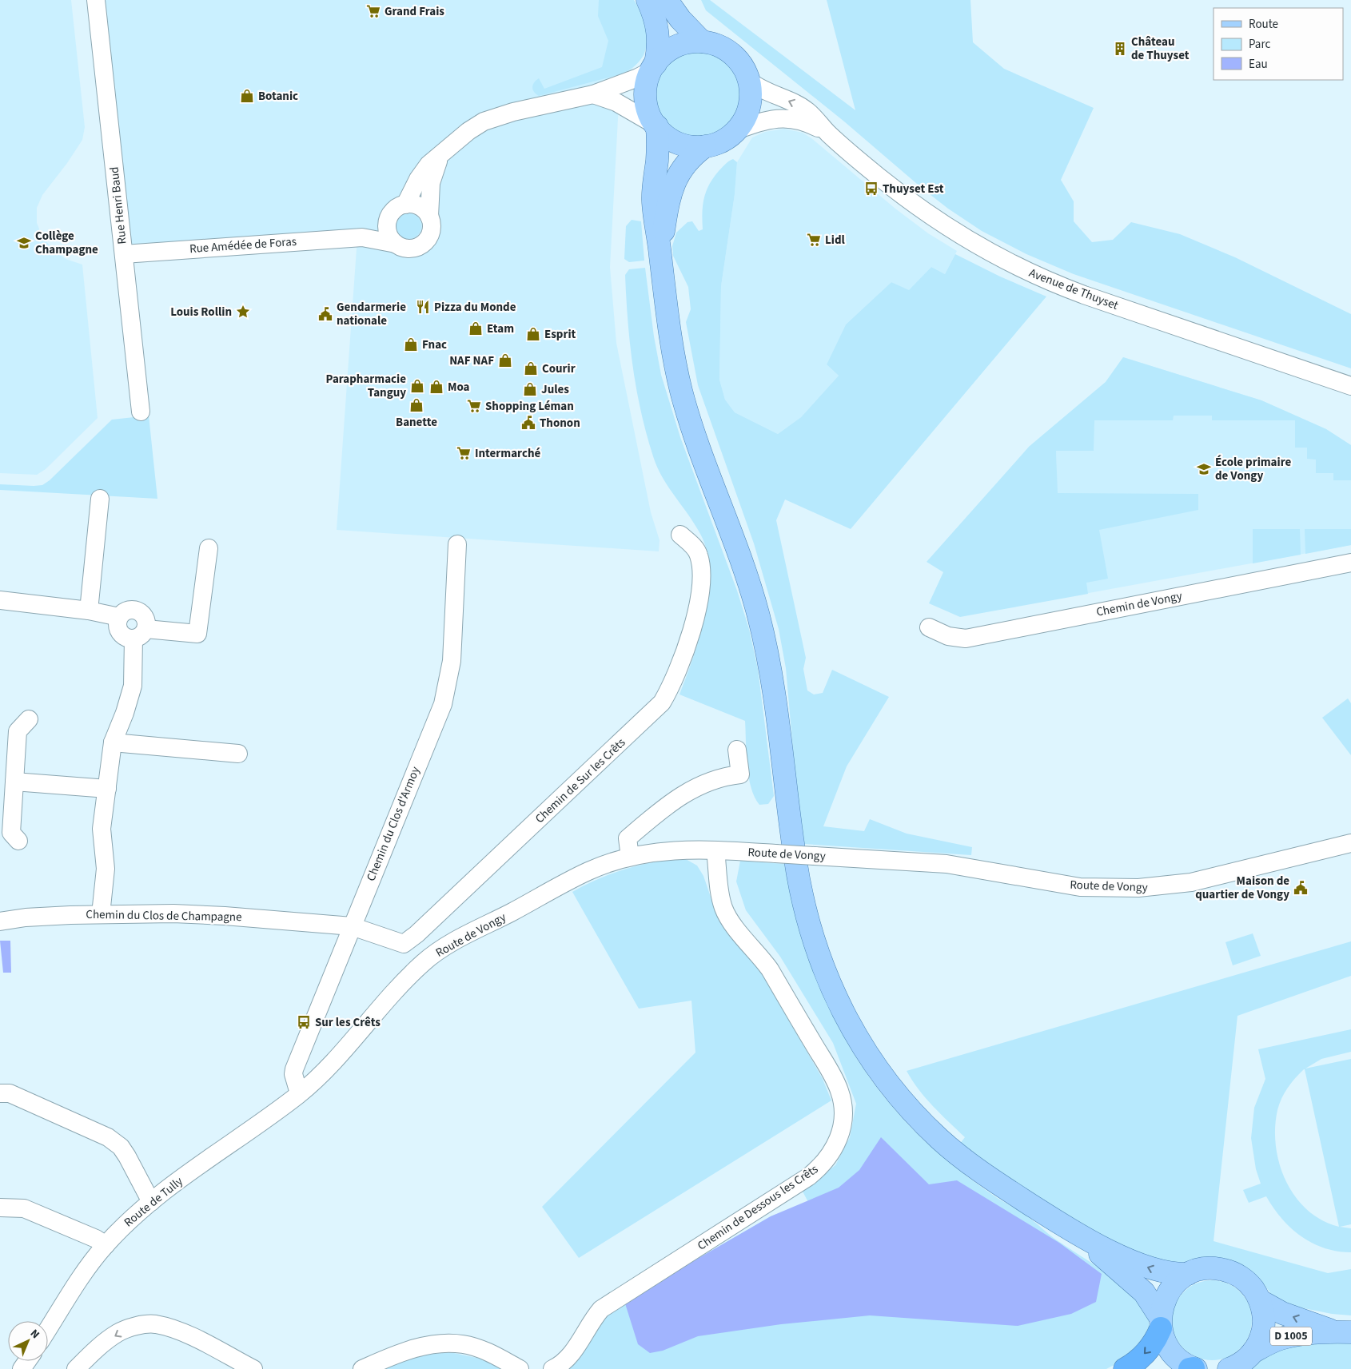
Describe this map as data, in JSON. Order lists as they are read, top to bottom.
{
  "streets": {
    "main road": ["D 1005"],
    "street": [
      "Rue Henri Baud",
      "Rue Amédée de Foras",
      "Avenue de Thuyset",
      "Chemin de Vongy",
      "Chemin de Sur les Crêts",
      "Chemin du Clos d'Armoy",
      "Route de Vongy",
      "Chemin du Clos de Champagne",
      "Route de Tully",
      "Chemin de Dessous les Crêts"
    ]
  },
  "crossings": [
    ["Rue Henri Baud", "Rue Amédée de Foras"],
    ["Chemin de Sur les Crêts", "Chemin du Clos d'Armoy"],
    ["Chemin de Sur les Crêts", "Chemin du Clos de Champagne"],
    ["Chemin du Clos d'Armoy", "Route de Vongy"],
    ["Chemin du Clos d'Armoy", "Chemin du Clos de Champagne"],
    ["Chemin du Clos d'Armoy", "Route de Tully"],
    ["Route de Vongy", "Route de Tully"],
    ["Route de Vongy", "Chemin de Dessous les Crêts"]
  ],
  "places": {
    "supermarket": [
      "Grand Frais",
      "Lidl",
      "Shopping Léman",
      "Intermarché"
    ],
    "building": ["Château de Thuyset"],
    "shop": [
      "Botanic",
      "Etam",
      "Esprit",
      "Fnac",
      "NAF NAF",
      "Courir",
      "Parapharmacie Tanguy",
      "Moa",
      "Jules",
      "Banette"
    ],
    "bus stop": ["Thuyset Est", "Sur les Crêts"],
    "school or university": ["Collège Champagne", "École primaire de Vongy"],
    "restaurant": ["Pizza du Monde"],
    "place": ["Louis Rollin"],
    "public building": ["Gendarmerie nationale", "Thonon", "Maison de quartier de Vongy"]
  },
  "legend": ["Route", "Parc", "Eau"],
  "north": "top right"
}
